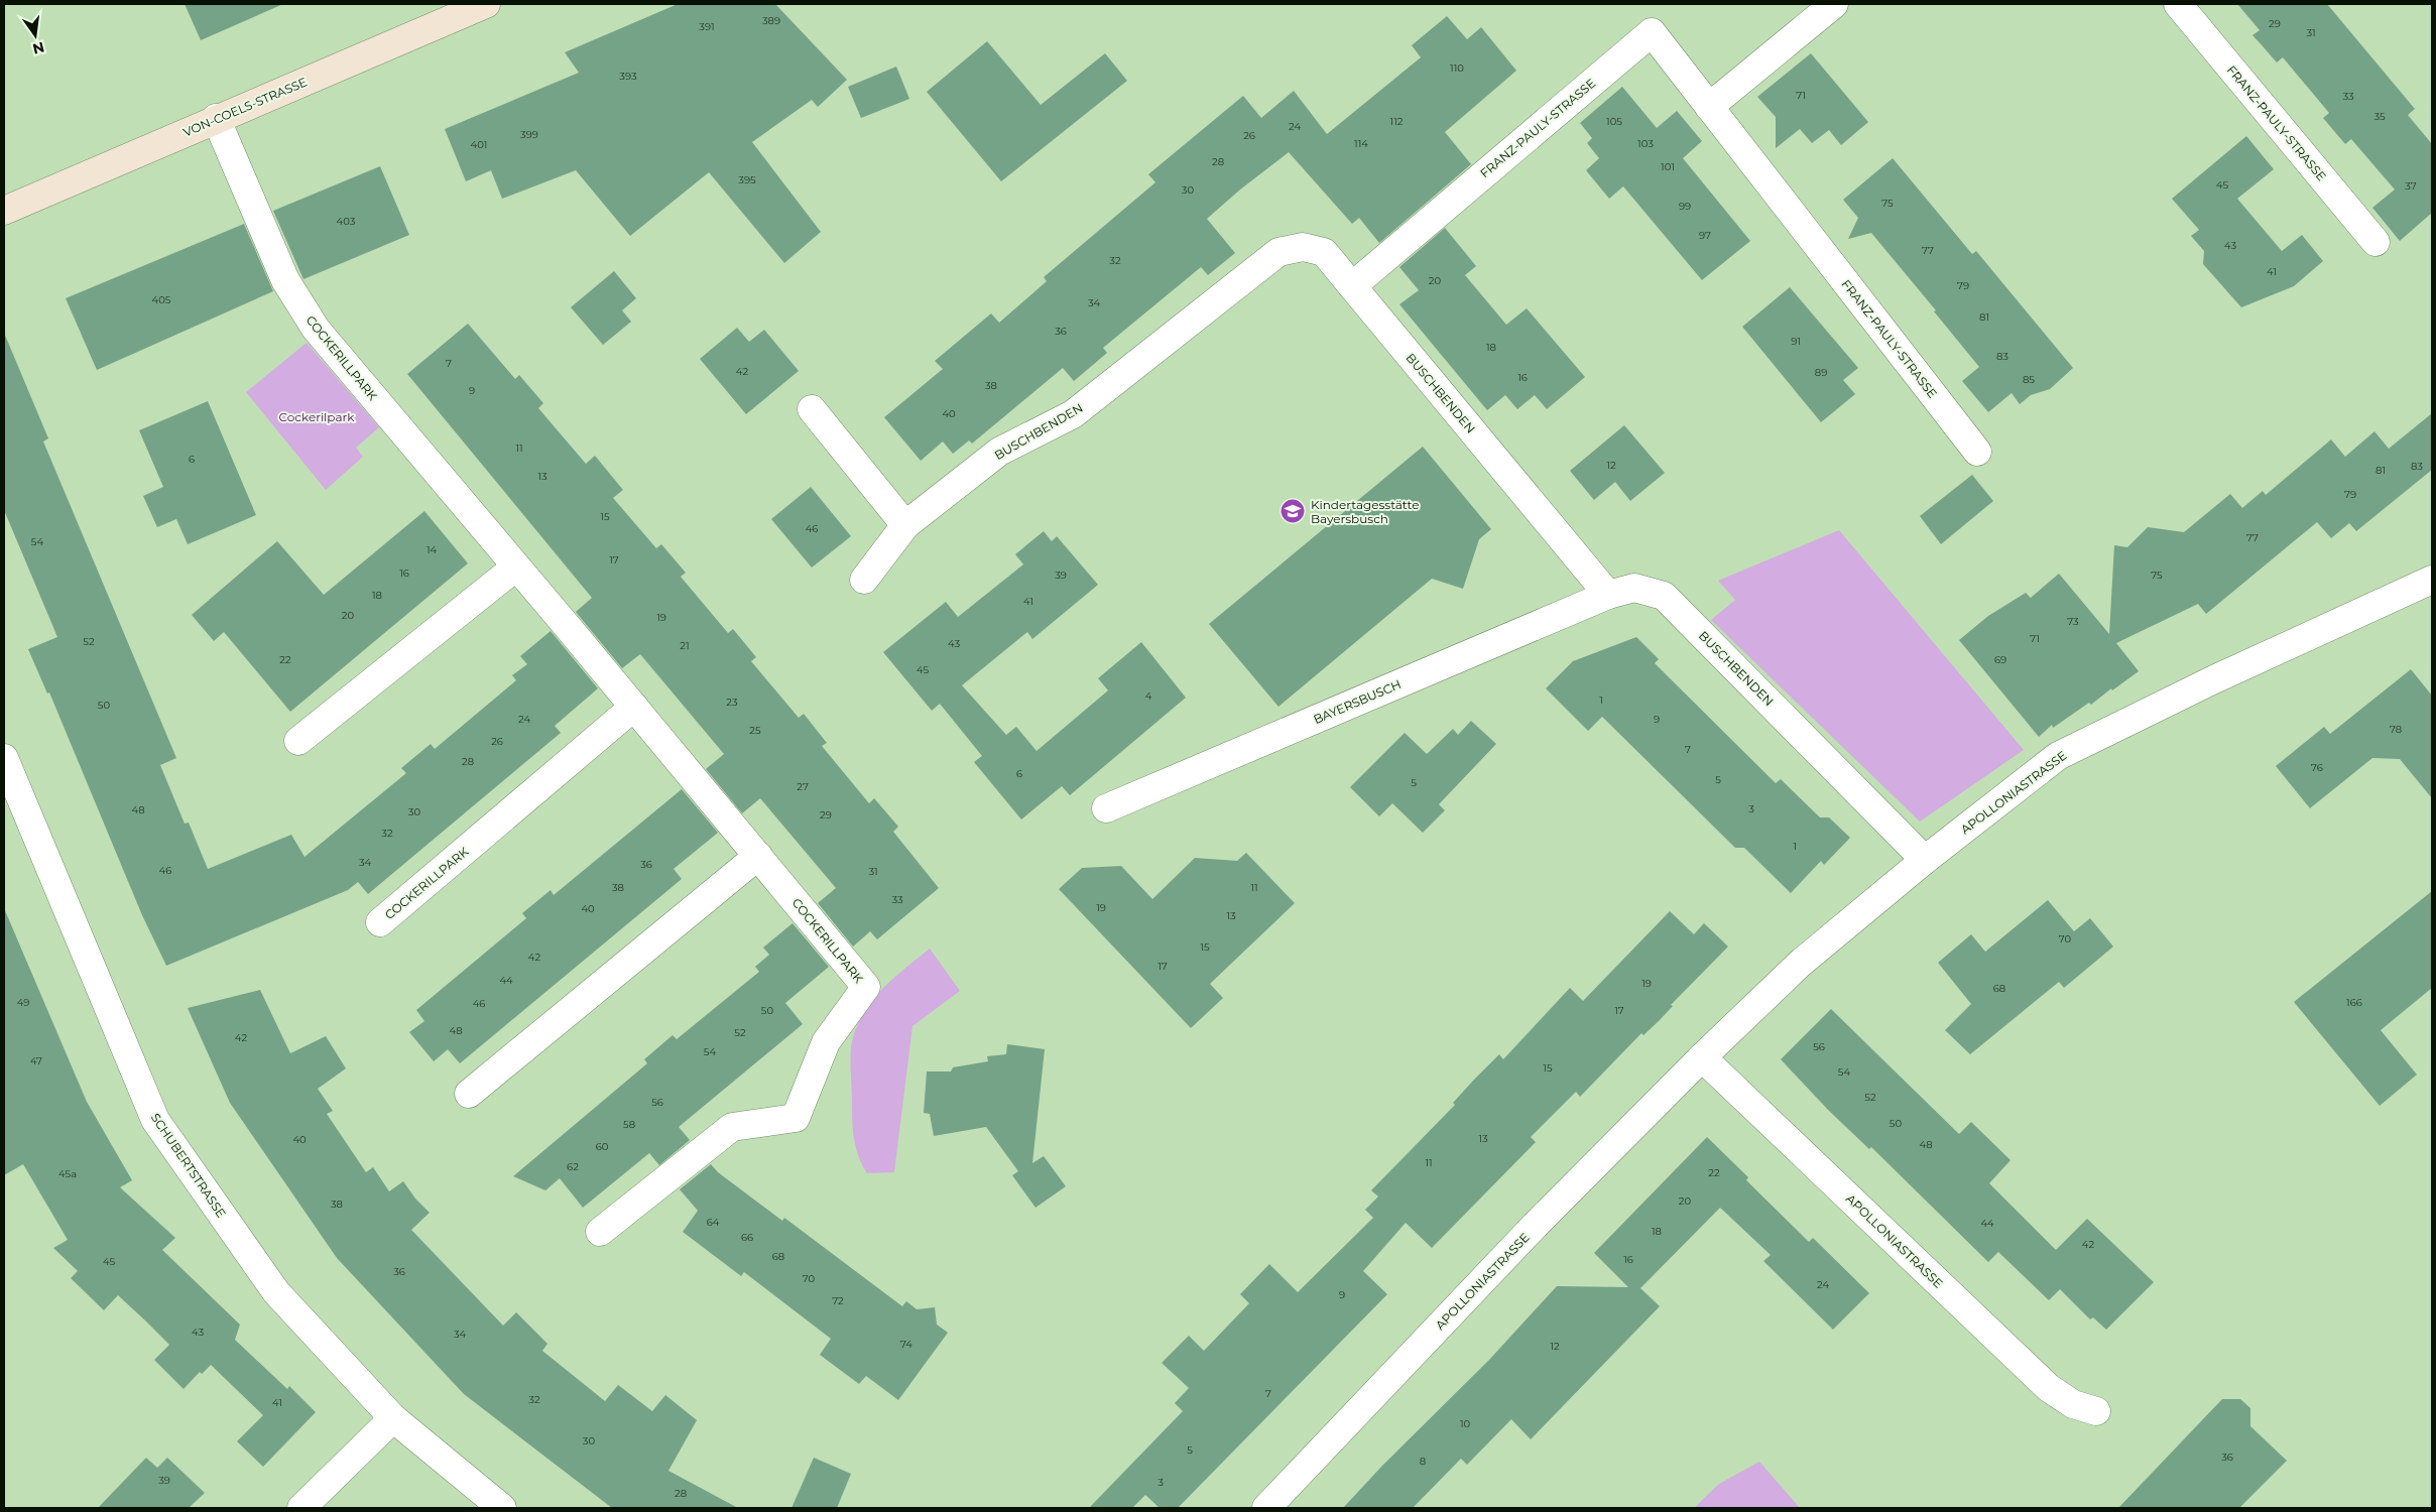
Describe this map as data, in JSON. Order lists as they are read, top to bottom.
{
  "streets": {
    "main road": ["VON-COELS-STRASSE"],
    "street": [
      "FRANZ-PAULY-STRASSE",
      "COCKERILLPARK",
      "BUSCHBENDEN",
      "BAYERSBUSCH",
      "APOLLONIASTRASSE",
      "SCHUBERTSTRASSE"
    ]
  },
  "crossings": [
    ["VON-COELS-STRASSE", "COCKERILLPARK"],
    ["FRANZ-PAULY-STRASSE", "BUSCHBENDEN"],
    ["BUSCHBENDEN", "BAYERSBUSCH"],
    ["BUSCHBENDEN", "APOLLONIASTRASSE"]
  ],
  "parks": ["Cockerilpark"],
  "places": {
    "school or university": ["Kindertagesstätte Bayersbusch"]
  },
  "house_numbers": [
    "389",
    "29",
    "391",
    "31",
    "110",
    "393",
    "71",
    "33",
    "35",
    "112",
    "105",
    "24",
    "399",
    "26",
    "114",
    "103",
    "401",
    "28",
    "101",
    "395",
    "45",
    "37",
    "30",
    "75",
    "99",
    "403",
    "97",
    "43",
    "77",
    "32",
    "41",
    "20",
    "79",
    "405",
    "34",
    "81",
    "36",
    "91",
    "18",
    "83",
    "7",
    "42",
    "89",
    "16",
    "85",
    "38",
    "9",
    "40",
    "11",
    "6",
    "12",
    "83",
    "81",
    "13",
    "79",
    "15",
    "46",
    "77",
    "54",
    "14",
    "17",
    "16",
    "39",
    "75",
    "18",
    "41",
    "20",
    "19",
    "73",
    "71",
    "52",
    "43",
    "21",
    "22",
    "69",
    "45",
    "4",
    "1",
    "23",
    "50",
    "24",
    "9",
    "78",
    "25",
    "26",
    "7",
    "28",
    "76",
    "6",
    "5",
    "5",
    "27",
    "3",
    "48",
    "30",
    "29",
    "32",
    "1",
    "34",
    "36",
    "46",
    "31",
    "38",
    "11",
    "33",
    "19",
    "40",
    "13",
    "70",
    "15",
    "42",
    "17",
    "44",
    "19",
    "68",
    "49",
    "166",
    "46",
    "50",
    "17",
    "48",
    "52",
    "42",
    "56",
    "54",
    "47",
    "15",
    "54",
    "52",
    "56",
    "50",
    "58",
    "13",
    "40",
    "48",
    "60",
    "11",
    "62",
    "22",
    "45a",
    "20",
    "38",
    "64",
    "44",
    "18",
    "66",
    "42",
    "68",
    "16",
    "45",
    "36",
    "70",
    "24",
    "9",
    "72",
    "43",
    "34",
    "74",
    "12",
    "7",
    "32",
    "41",
    "10",
    "30",
    "5",
    "36",
    "8",
    "39",
    "3",
    "28"
  ],
  "north": "bottom"
}
